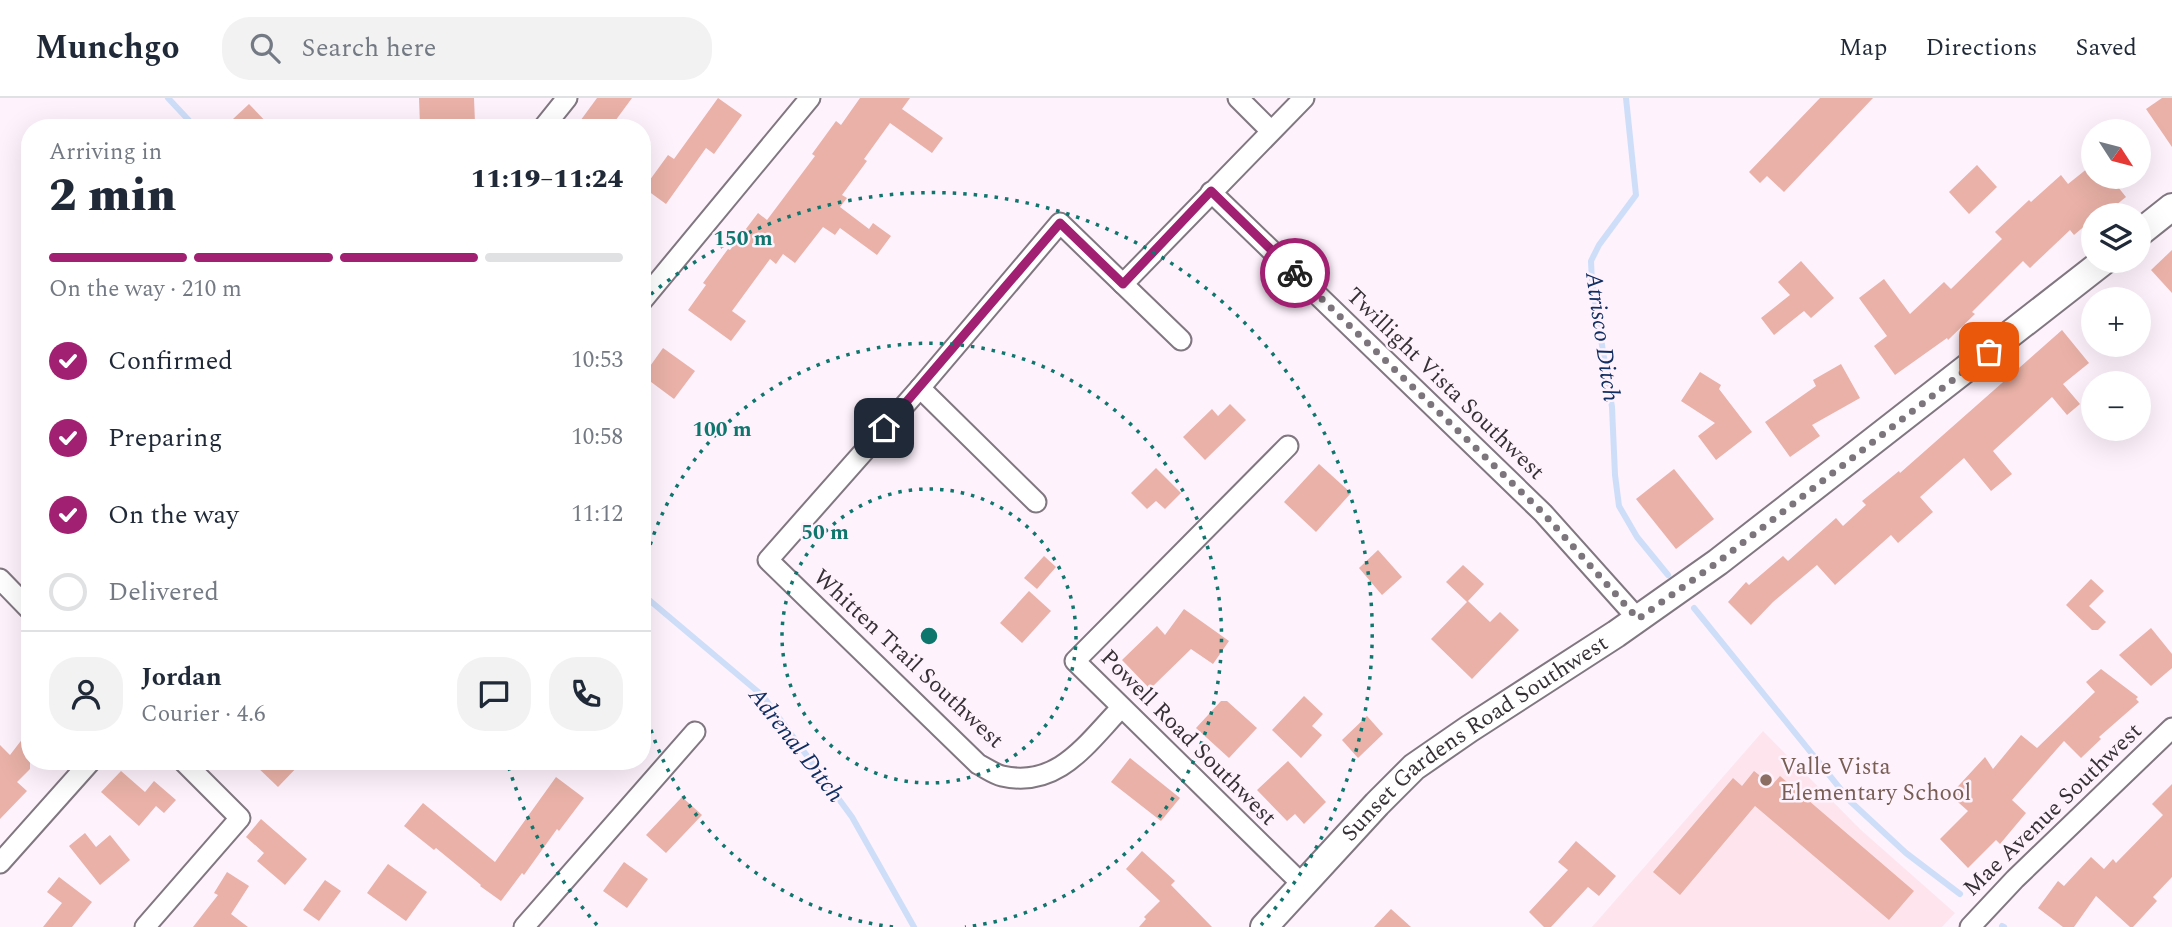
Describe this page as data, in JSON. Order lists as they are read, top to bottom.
{
  "streets": {
    "street": [
      "Twillight Vista Southwest",
      "Whitten Trail Southwest",
      "Powell Road Southwest",
      "Sunset Gardens Road Southwest",
      "Mae Avenue Southwest"
    ]
  },
  "crossings": [
    ["Twillight Vista Southwest", "Sunset Gardens Road Southwest"],
    ["Whitten Trail Southwest", "Powell Road Southwest"],
    ["Powell Road Southwest", "Sunset Gardens Road Southwest"]
  ],
  "water": ["Atrisco Ditch", "Adrenal Ditch"],
  "places": ["Valle Vista Elementary School"],
  "north": "bottom right",
  "page": {
    "header": "Munchgo",
    "search": "Search here",
    "nav": ["Map", "Directions", "Saved"],
    "map_buttons": ["+", "−"],
    "heading": ["2 min", "Arriving in", "11:19–11:24"],
    "panel": ["Jordan", "Courier · 4.6"],
    "bar": "On the way · 210 m",
    "list": [
      ["Confirmed", "10:53"],
      ["Preparing", "10:58"],
      ["On the way", "11:12"],
      "Delivered"
    ]
  },
  "rings": ["150 m", "100 m", "50 m"]
}
